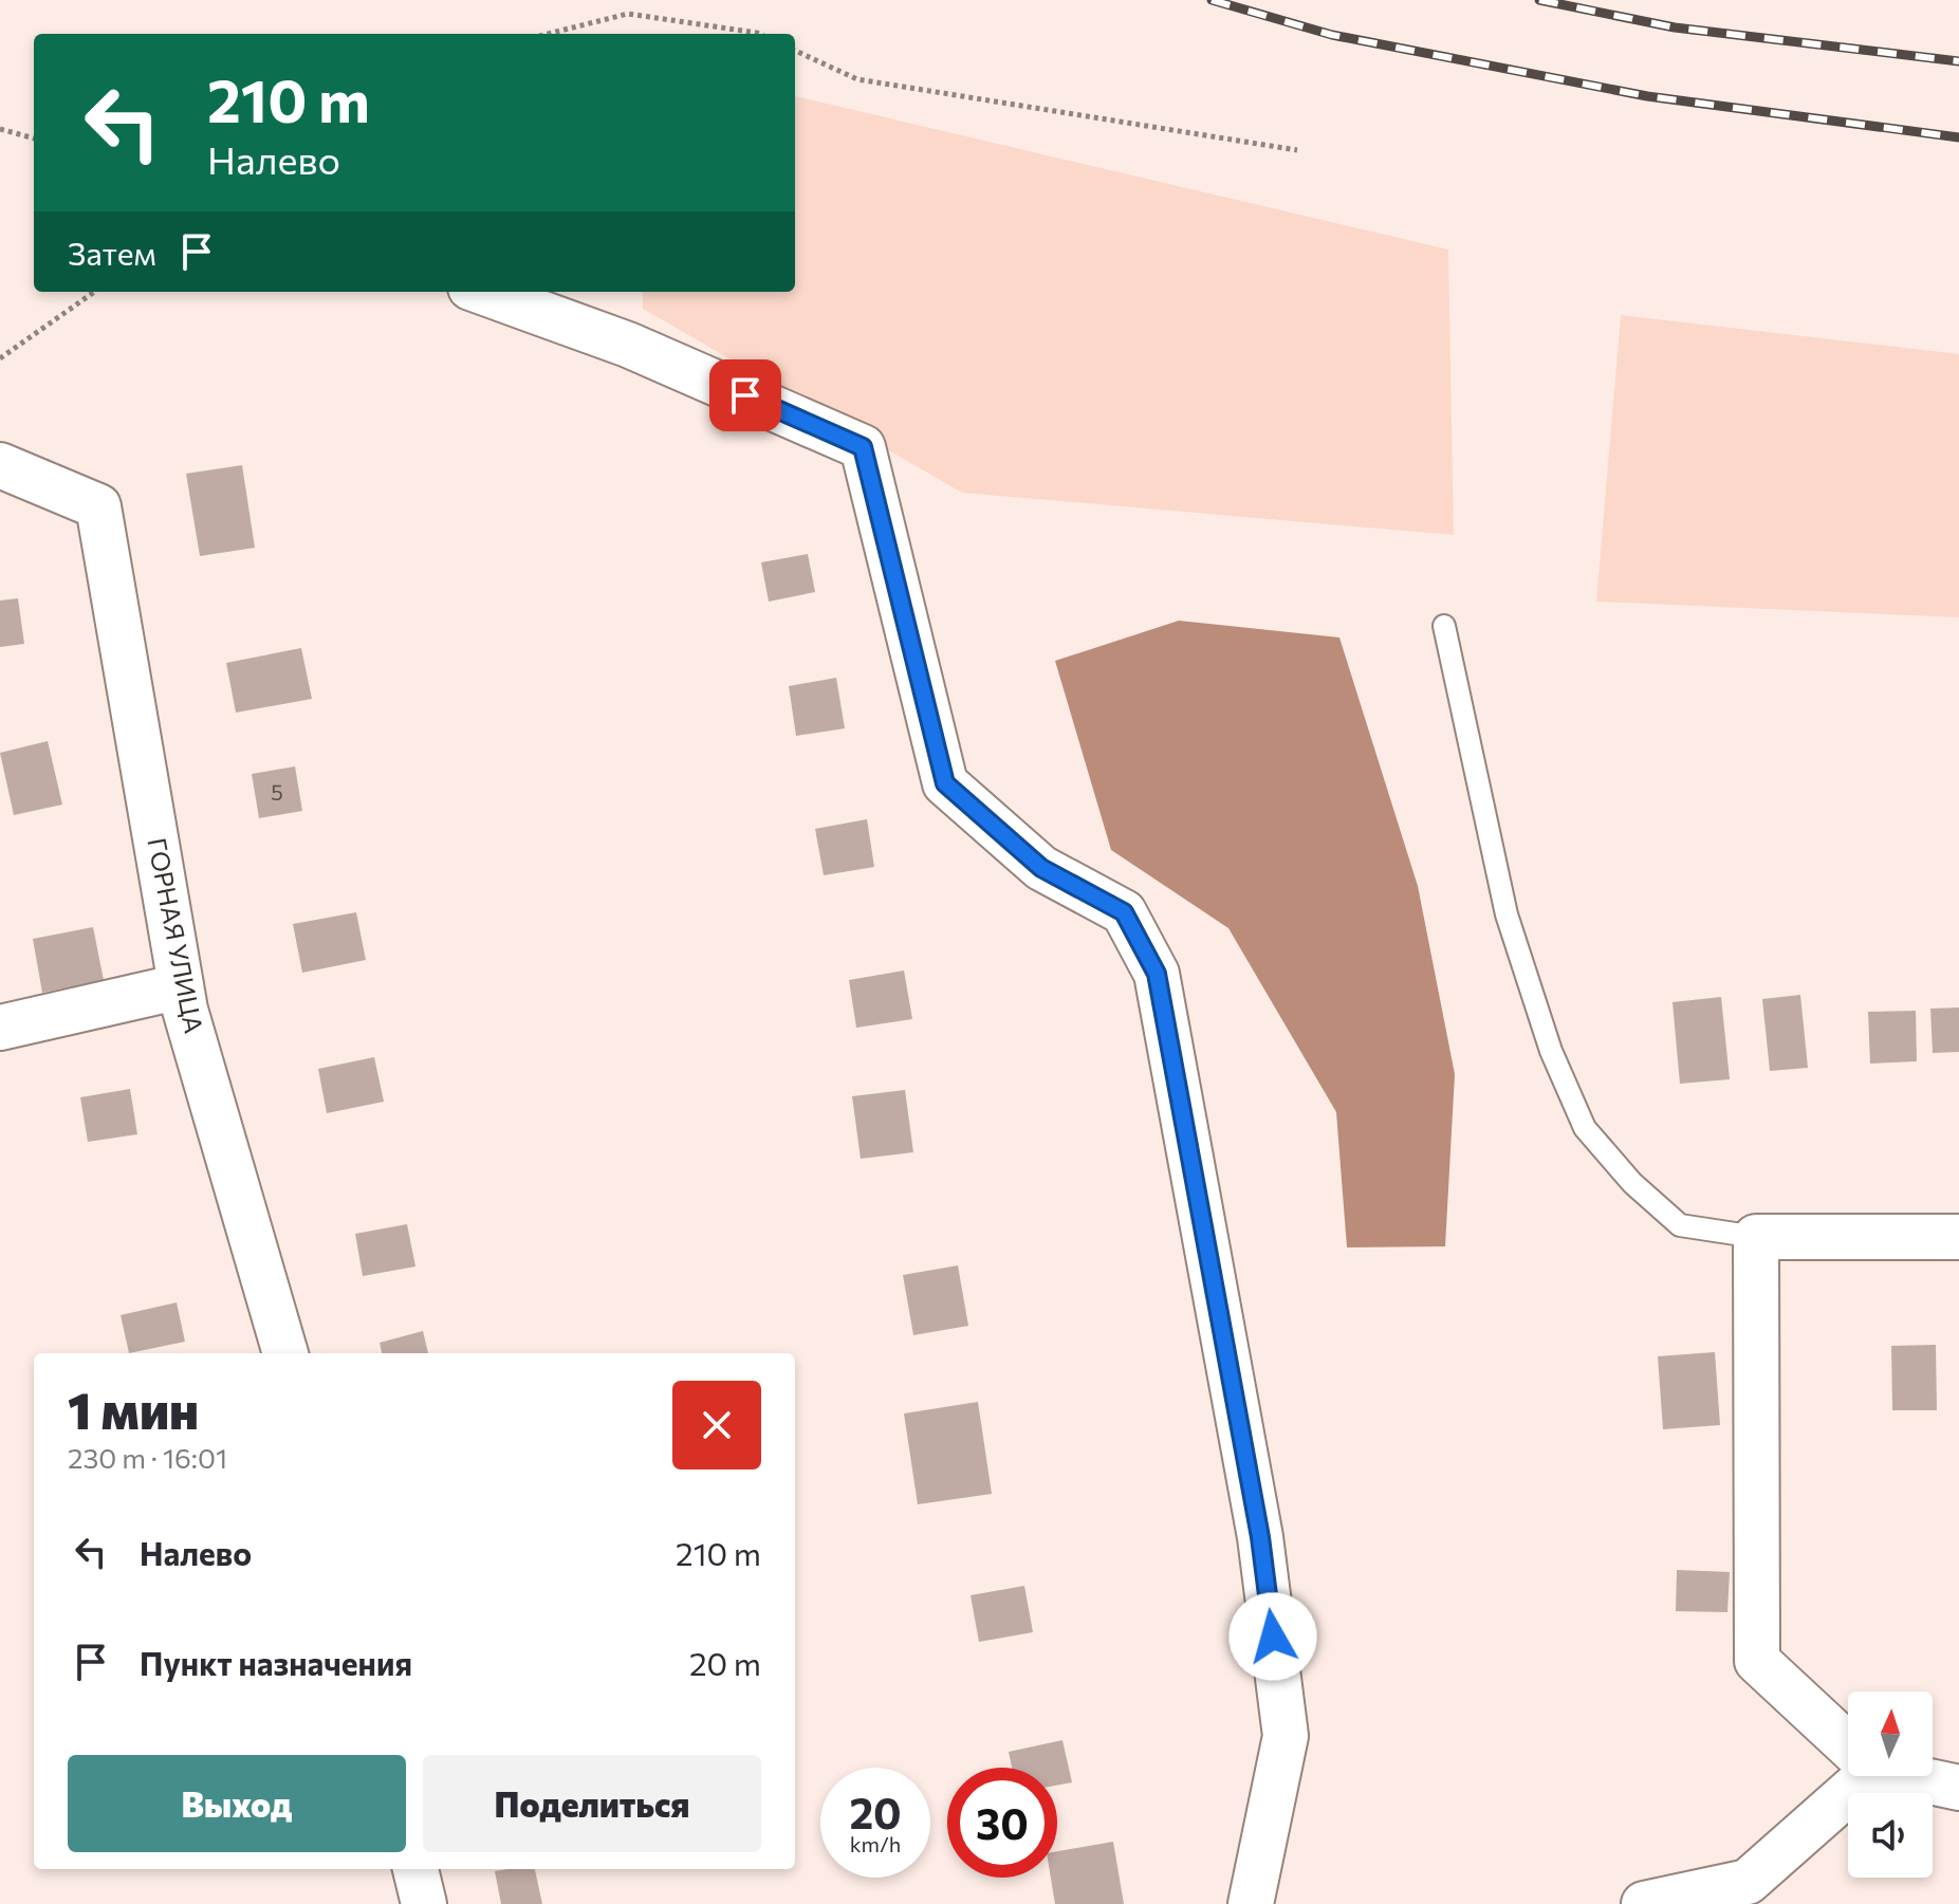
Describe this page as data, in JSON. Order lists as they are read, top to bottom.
{
  "streets": {
    "street": ["ГОРНАЯ УЛИЦА"]
  },
  "house_numbers": ["5"],
  "north": "top",
  "page": {
    "turn": ["210 m", "Налево"],
    "then": "Затем",
    "heading": ["1 мин", "230 m · 16:01"],
    "list": [
      {
        "name": "Налево",
        "value": "210 m"
      },
      {
        "name": "Пункт назначения",
        "value": "20 m"
      }
    ],
    "buttons": ["Выход", "Поделиться"],
    "speed": "20 km/h",
    "limit": "30"
  }
}
